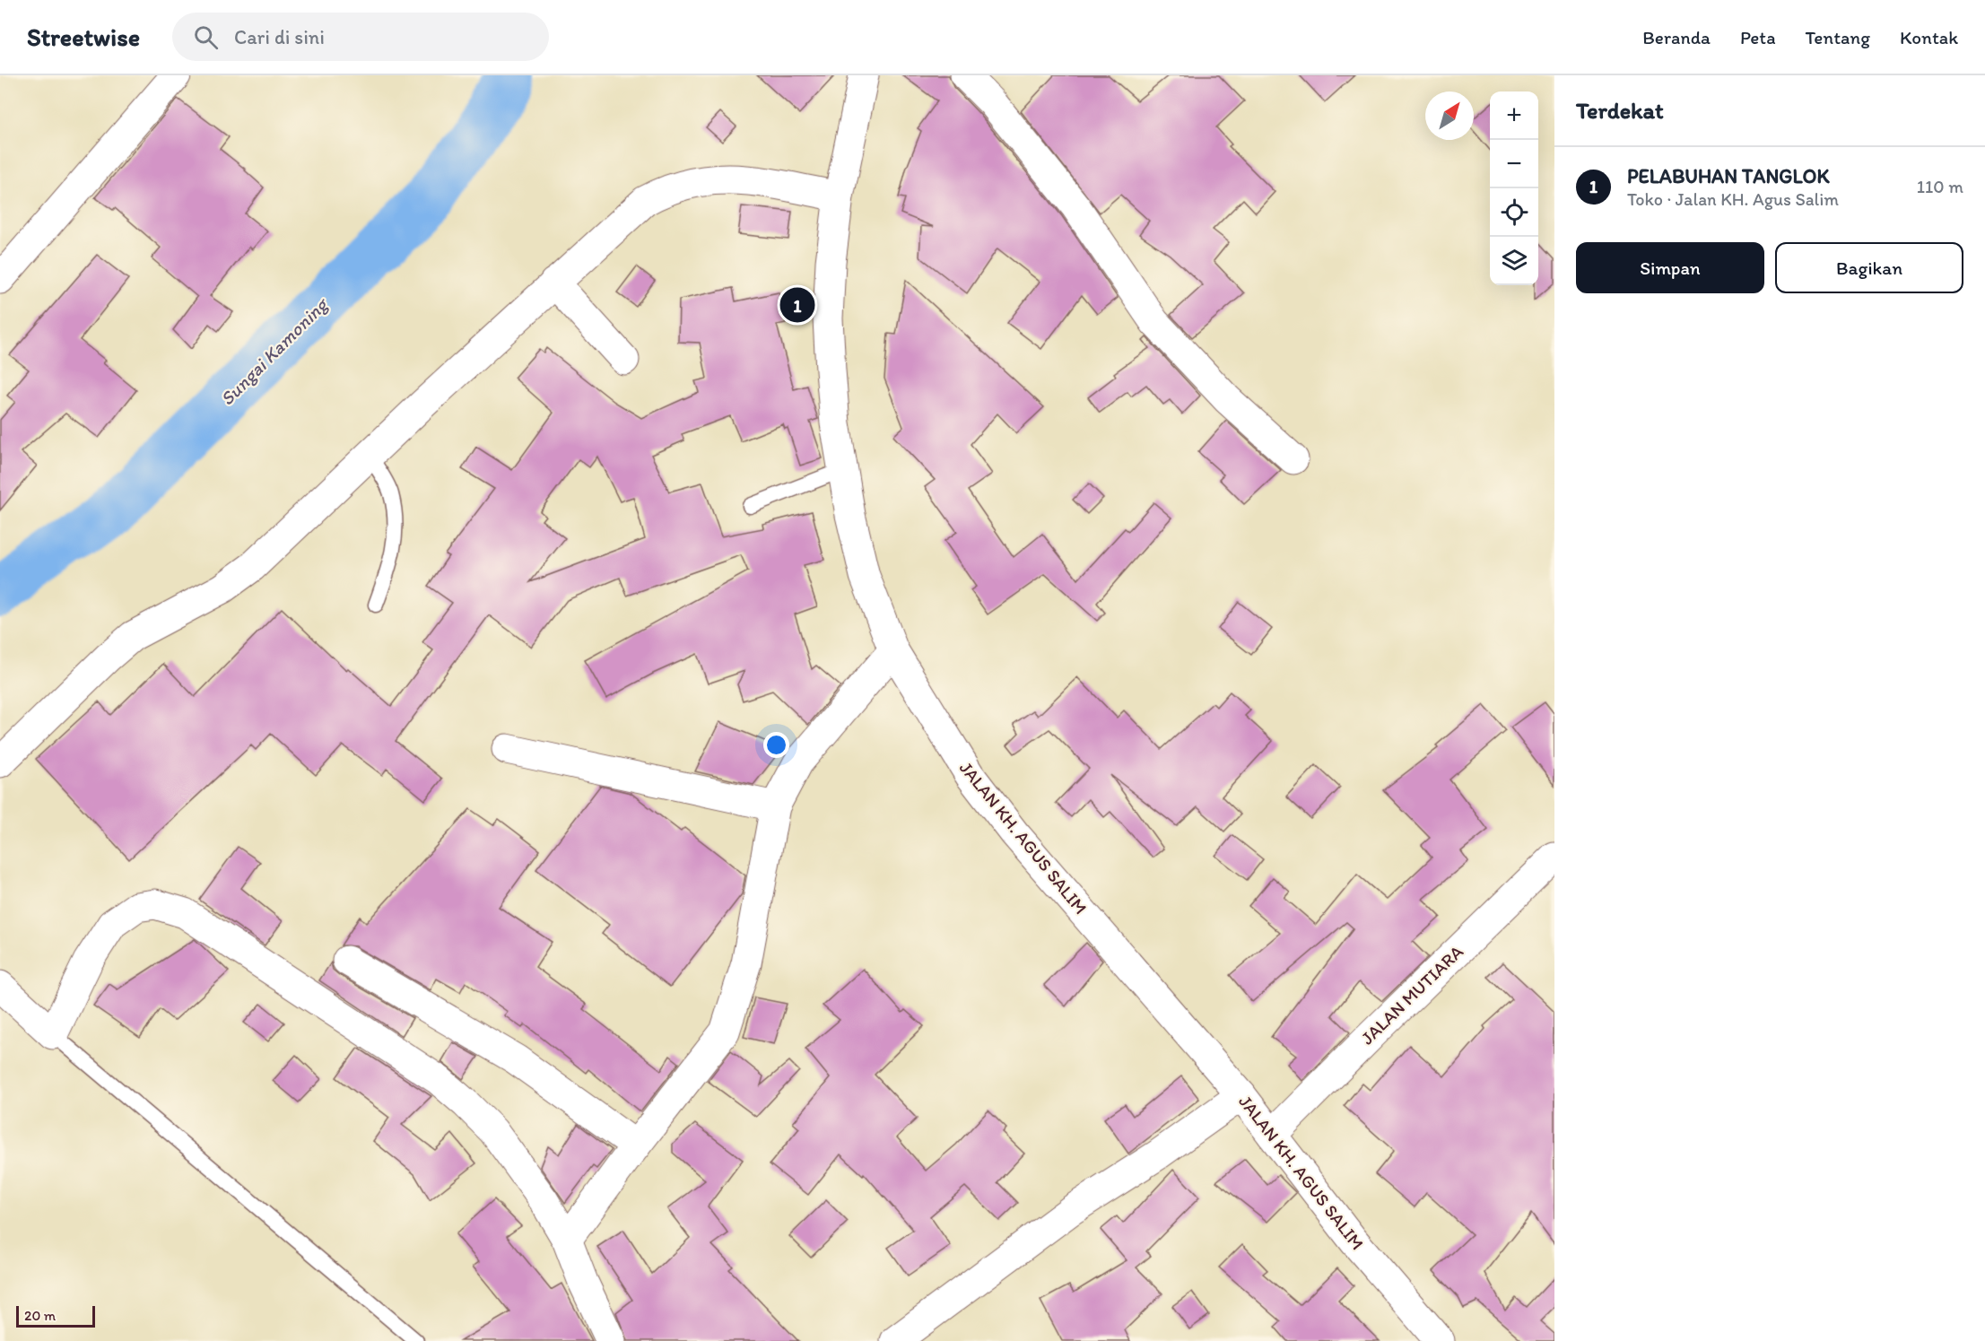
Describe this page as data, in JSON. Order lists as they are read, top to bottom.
{
  "streets": {
    "main road": ["JALAN KH. AGUS SALIM", "JALAN MUTIARA"]
  },
  "crossings": [
    ["JALAN KH. AGUS SALIM", "JALAN MUTIARA"]
  ],
  "water": ["Sungai Kamoning"],
  "scale_bar": "20 m",
  "north": "top right",
  "page": {
    "header": "Streetwise",
    "search": "Cari di sini",
    "nav": [
      "Beranda",
      "Peta",
      "Tentang",
      "Kontak"
    ],
    "heading": "Terdekat",
    "map_buttons": ["+", "−"],
    "list": [
      {
        "mark": "1",
        "name": "PELABUHAN TANGLOK",
        "note": "Toko · Jalan KH. Agus Salim",
        "value": "110 m"
      }
    ],
    "buttons": ["Simpan", "Bagikan"],
    "pins": "1",
    "scale": "20 m"
  }
}
